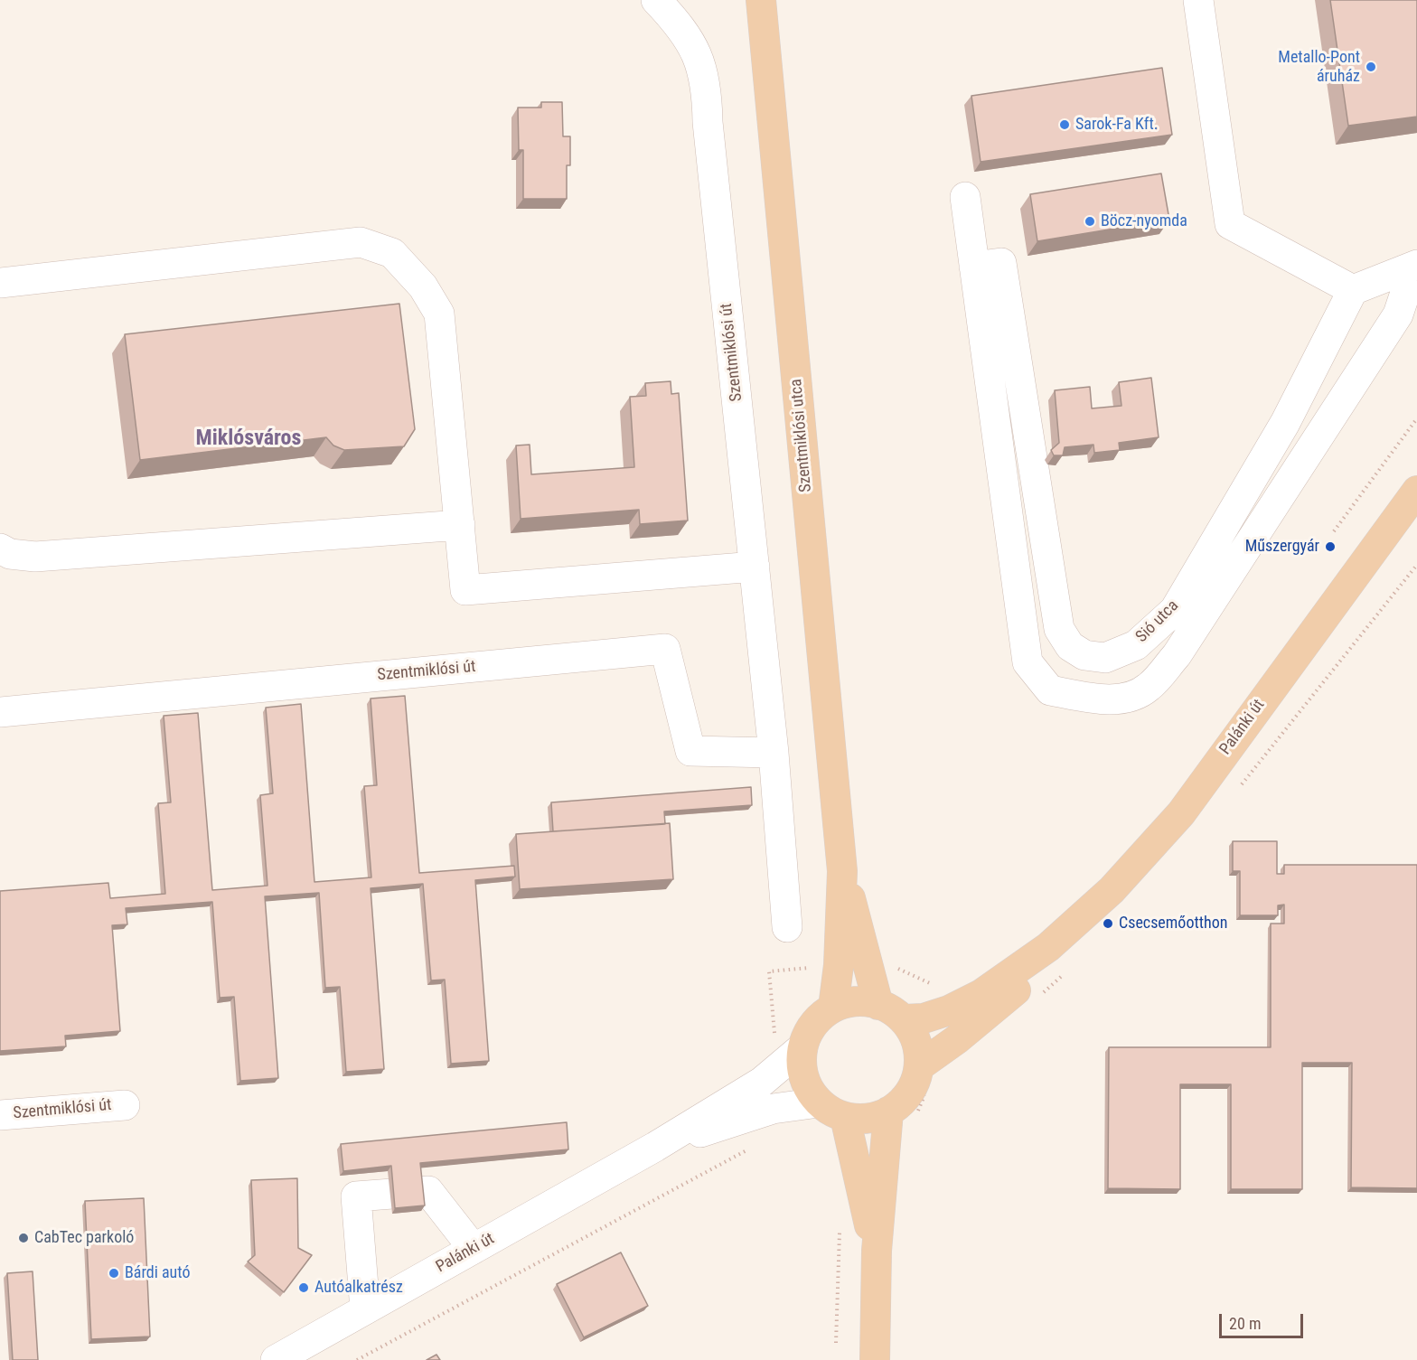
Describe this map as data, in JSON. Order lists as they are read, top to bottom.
{
  "streets": {
    "main road": ["Szentmiklósi utca", "Palánki út"],
    "street": ["Szentmiklósi út", "Sió utca"]
  },
  "districts": ["Miklósváros"],
  "places": [
    "Metallo-Pont áruház",
    "Sarok-Fa Kft.",
    "Böcz-nyomda",
    "Műszergyár",
    "Csecsemőotthon",
    "CabTec parkoló",
    "Bárdi autó",
    "Autóalkatrész"
  ],
  "scale_bar": "20 m"
}
